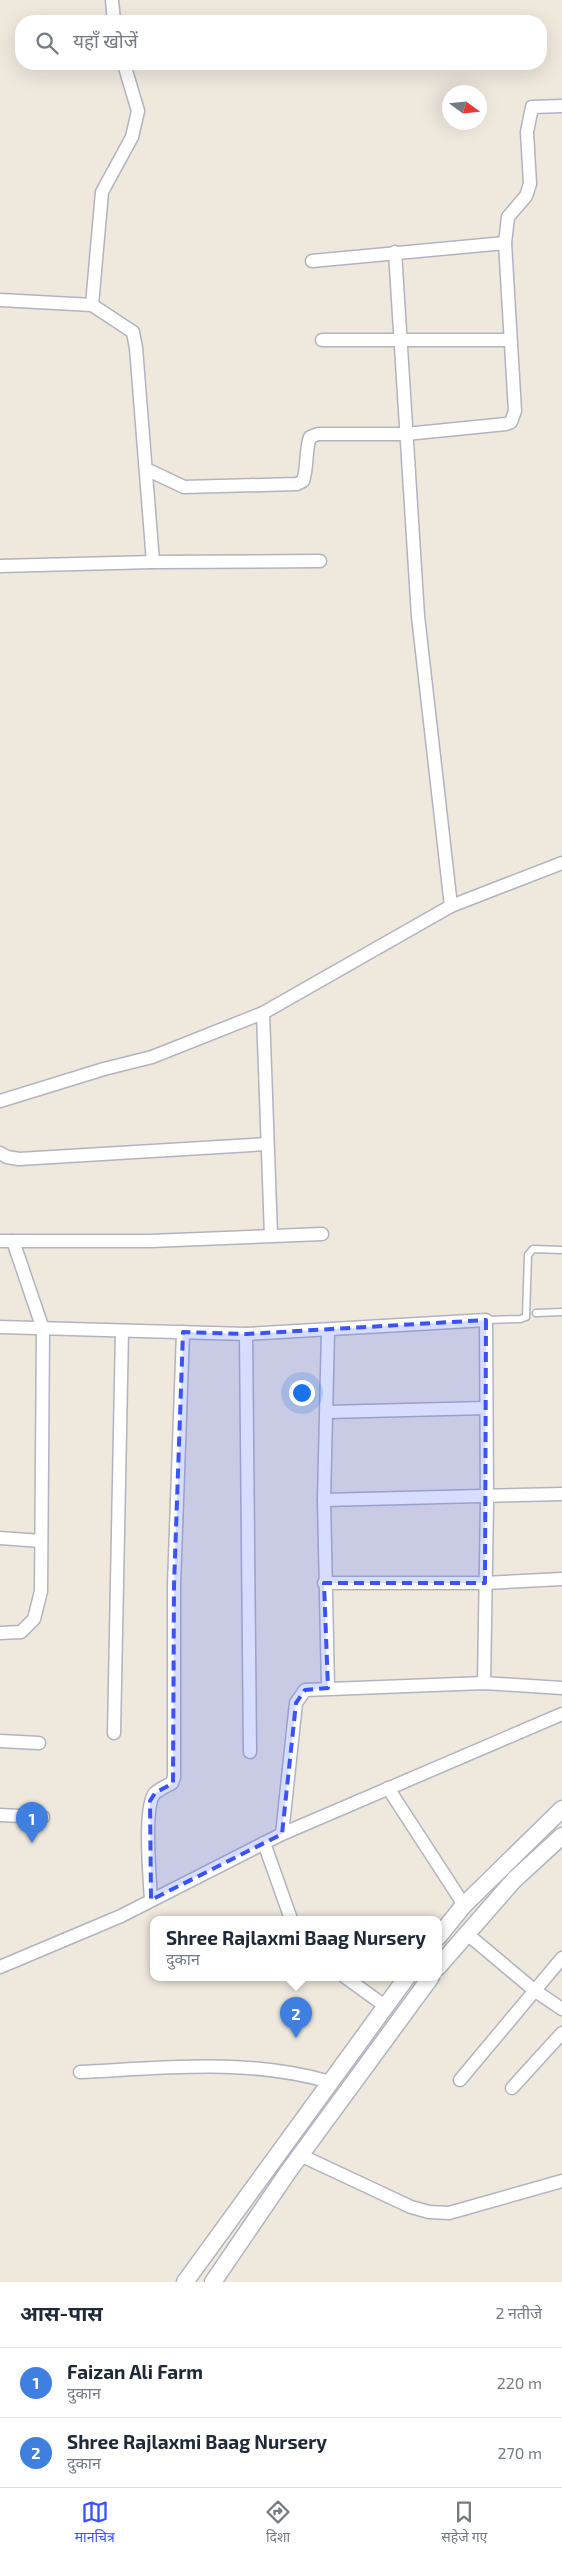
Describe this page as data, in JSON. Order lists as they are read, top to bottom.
{
  "north": "right",
  "page": {
    "search": "यहाँ खोजें",
    "pins": ["1", "2"],
    "popup": ["Shree Rajlaxmi Baag Nursery", "दुकान"],
    "heading": ["आस-पास", "2 नतीजे"],
    "list": [
      {
        "mark": "1",
        "name": "Faizan Ali Farm",
        "note": "दुकान",
        "value": "220 m"
      },
      {
        "mark": "2",
        "name": "Shree Rajlaxmi Baag Nursery",
        "note": "दुकान",
        "value": "270 m"
      }
    ],
    "nav": ["मानचित्र", "दिशा", "सहेजे गए"]
  }
}
